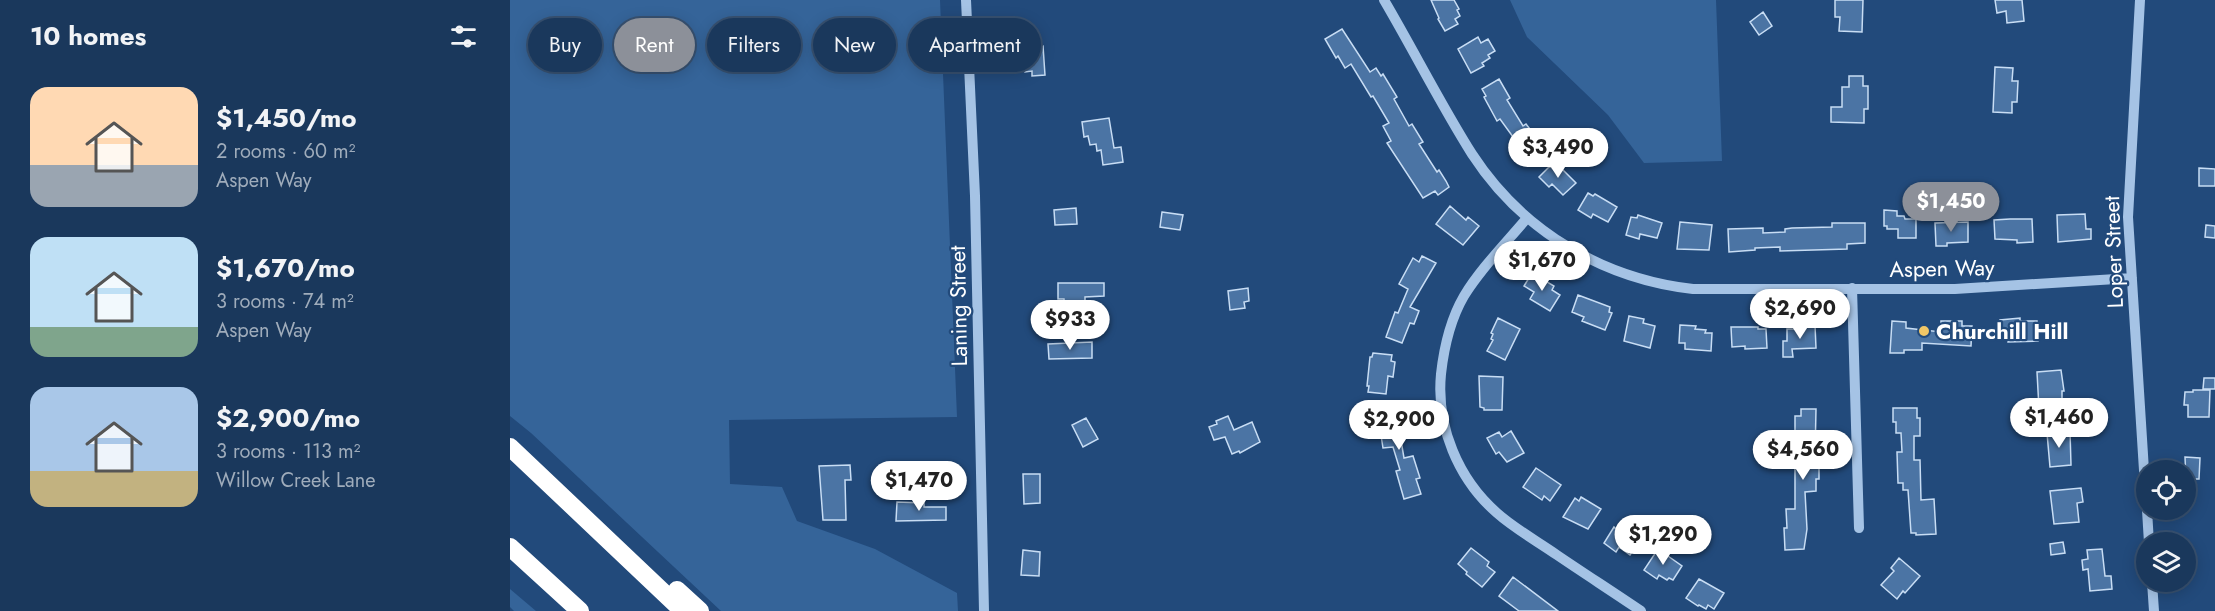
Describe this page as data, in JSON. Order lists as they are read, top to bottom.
{
  "streets": {
    "street": ["Loper Street", "Aspen Way", "Laning Street"]
  },
  "crossings": [
    ["Loper Street", "Aspen Way"]
  ],
  "places": ["Churchill Hill"],
  "page": {
    "heading": "10 homes",
    "chip": [
      "Buy",
      "Rent",
      "Filters",
      "New",
      "Apartment"
    ],
    "list": [
      {
        "name": "$1,450/mo",
        "note": "2 rooms · 60 m² · Aspen Way"
      },
      {
        "name": "$1,670/mo",
        "note": "3 rooms · 74 m² · Aspen Way"
      },
      {
        "name": "$2,900/mo",
        "note": "3 rooms · 113 m² · Willow Creek Lane"
      }
    ],
    "price": [
      "$3,490",
      "$1,450",
      "$1,670",
      "$2,690",
      "$933",
      "$1,460",
      "$2,900",
      "$4,560",
      "$1,470",
      "$1,290"
    ]
  }
}
